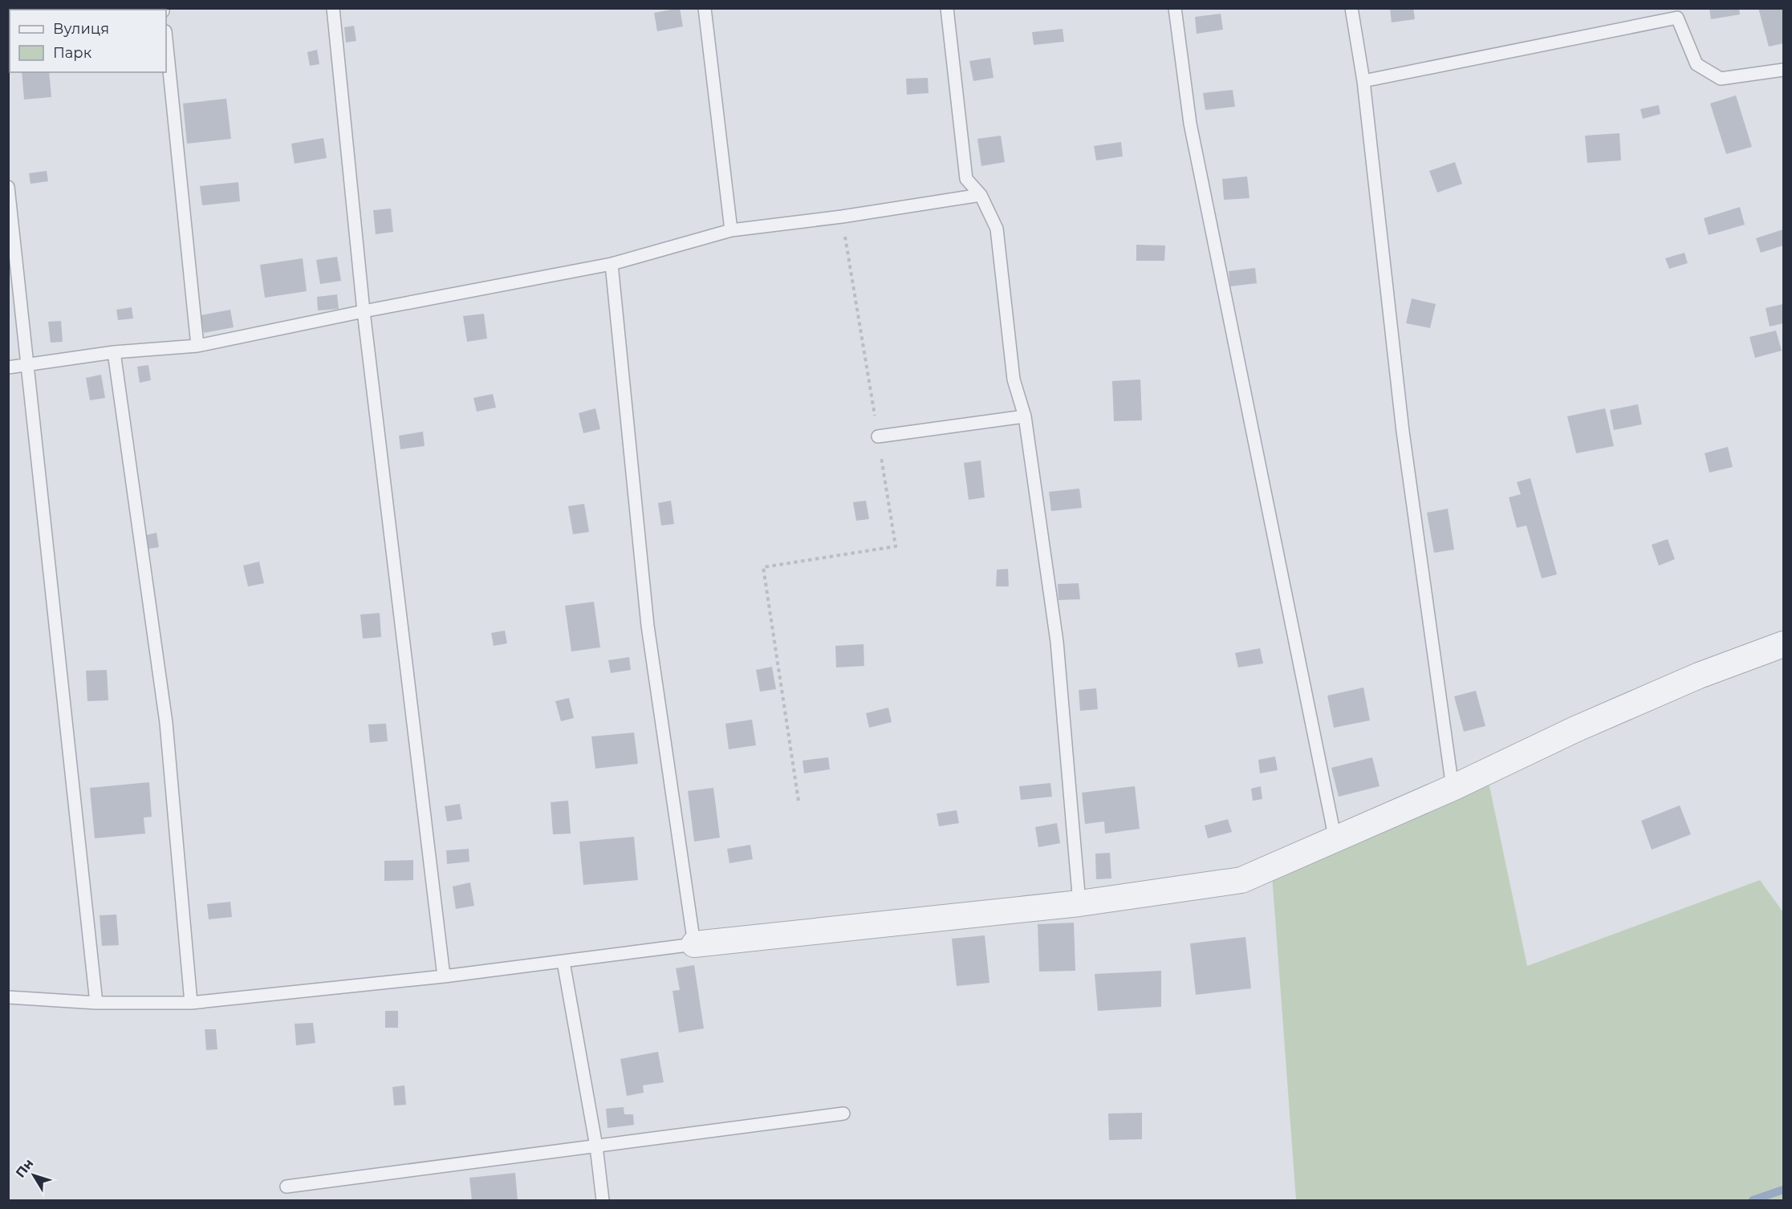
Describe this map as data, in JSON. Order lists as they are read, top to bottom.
{
  "legend": ["Вулиця", "Парк"],
  "north": "top left"
}
